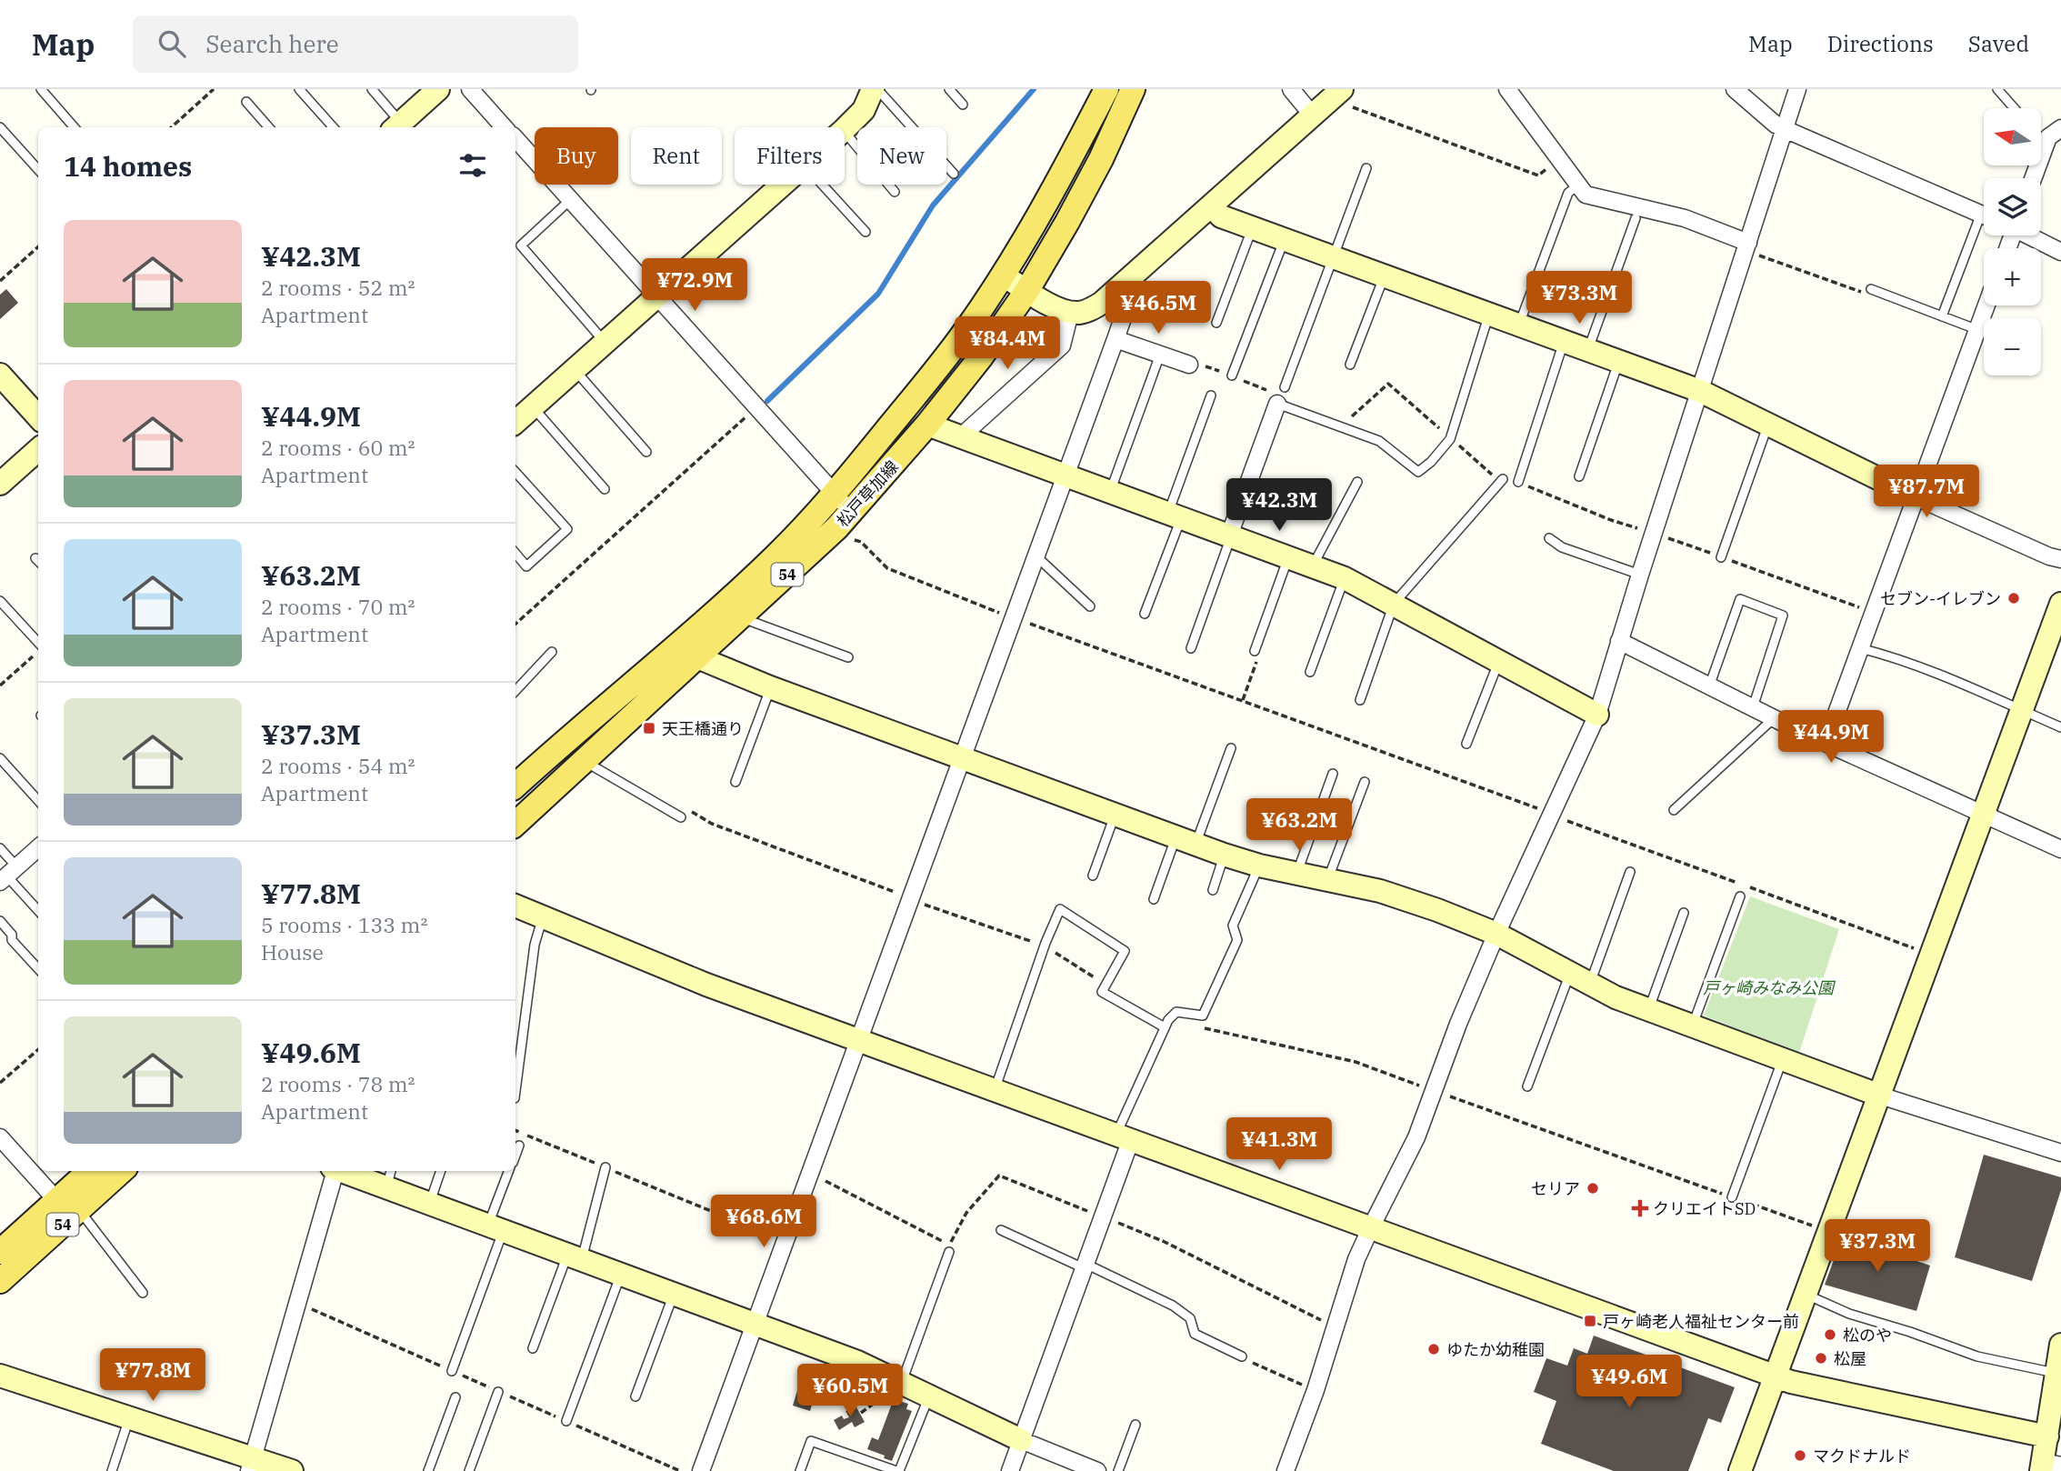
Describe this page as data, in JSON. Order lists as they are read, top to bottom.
{
  "streets": {
    "main road": ["松戸草加線", "54"]
  },
  "parks": ["戸ヶ崎みなみ公園"],
  "places": {
    "other": [
      "セブン-イレブン",
      "セリア",
      "松のや",
      "ゆたか幼稚園",
      "松屋",
      "マクドナルド"
    ],
    "transit": ["天王橋通り", "戸ヶ崎老人福祉センター前"],
    "health": ["クリエイトSD"]
  },
  "north": "left",
  "page": {
    "header": "Map",
    "search": "Search here",
    "nav": ["Map", "Directions", "Saved"],
    "map_buttons": ["+", "−"],
    "chip": [
      "Buy",
      "Rent",
      "Filters",
      "New"
    ],
    "heading": "14 homes",
    "list": [
      {
        "name": "¥42.3M",
        "note": "2 rooms · 52 m² · Apartment"
      },
      {
        "name": "¥44.9M",
        "note": "2 rooms · 60 m² · Apartment"
      },
      {
        "name": "¥63.2M",
        "note": "2 rooms · 70 m² · Apartment"
      },
      {
        "name": "¥37.3M",
        "note": "2 rooms · 54 m² · Apartment"
      },
      {
        "name": "¥77.8M",
        "note": "5 rooms · 133 m² · House"
      },
      {
        "name": "¥49.6M",
        "note": "2 rooms · 78 m² · Apartment"
      }
    ],
    "price": [
      "¥72.9M",
      "¥73.3M",
      "¥46.5M",
      "¥84.4M",
      "¥87.7M",
      "¥42.3M",
      "¥44.9M",
      "¥63.2M",
      "¥41.3M",
      "¥68.6M",
      "¥37.3M",
      "¥77.8M",
      "¥49.6M",
      "¥60.5M"
    ]
  }
}
